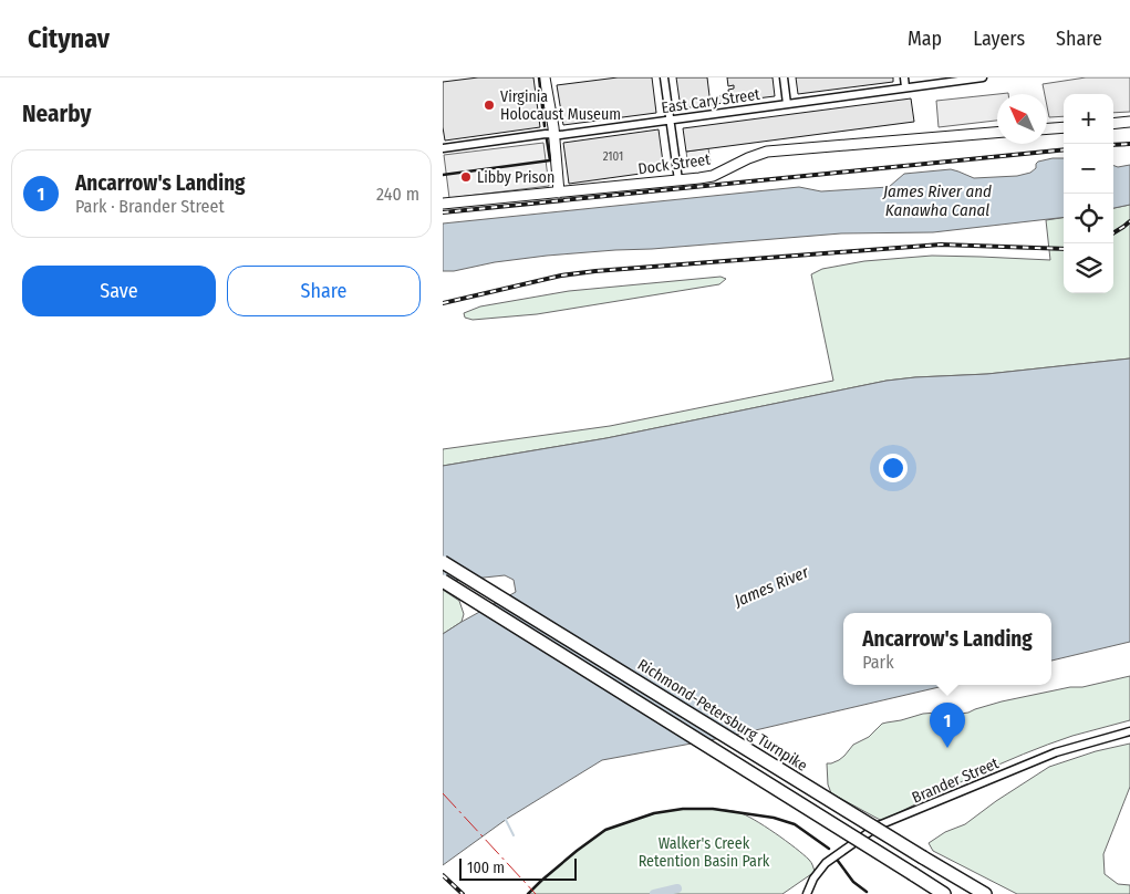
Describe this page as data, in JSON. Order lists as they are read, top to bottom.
{
  "streets": {
    "highway": ["Richmond-Petersburg Turnpike"],
    "main road": ["Dock Street"],
    "street": ["East Cary Street", "Brander Street"]
  },
  "water": ["James River and Kanawha Canal", "James River"],
  "parks": ["Walker's Creek Retention Basin Park"],
  "places": ["Virginia Holocaust Museum", "Libby Prison"],
  "house_numbers": ["2101"],
  "scale_bar": "100 m",
  "north": "top left",
  "page": {
    "header": "Citynav",
    "nav": ["Map", "Layers", "Share"],
    "heading": "Nearby",
    "map_buttons": ["+", "−"],
    "list": [
      {
        "mark": "1",
        "name": "Ancarrow's Landing",
        "note": "Park · Brander Street",
        "value": "240 m"
      }
    ],
    "buttons": ["Save", "Share"],
    "popup": ["Ancarrow's Landing", "Park"],
    "pins": "1",
    "scale": "100 m"
  }
}
